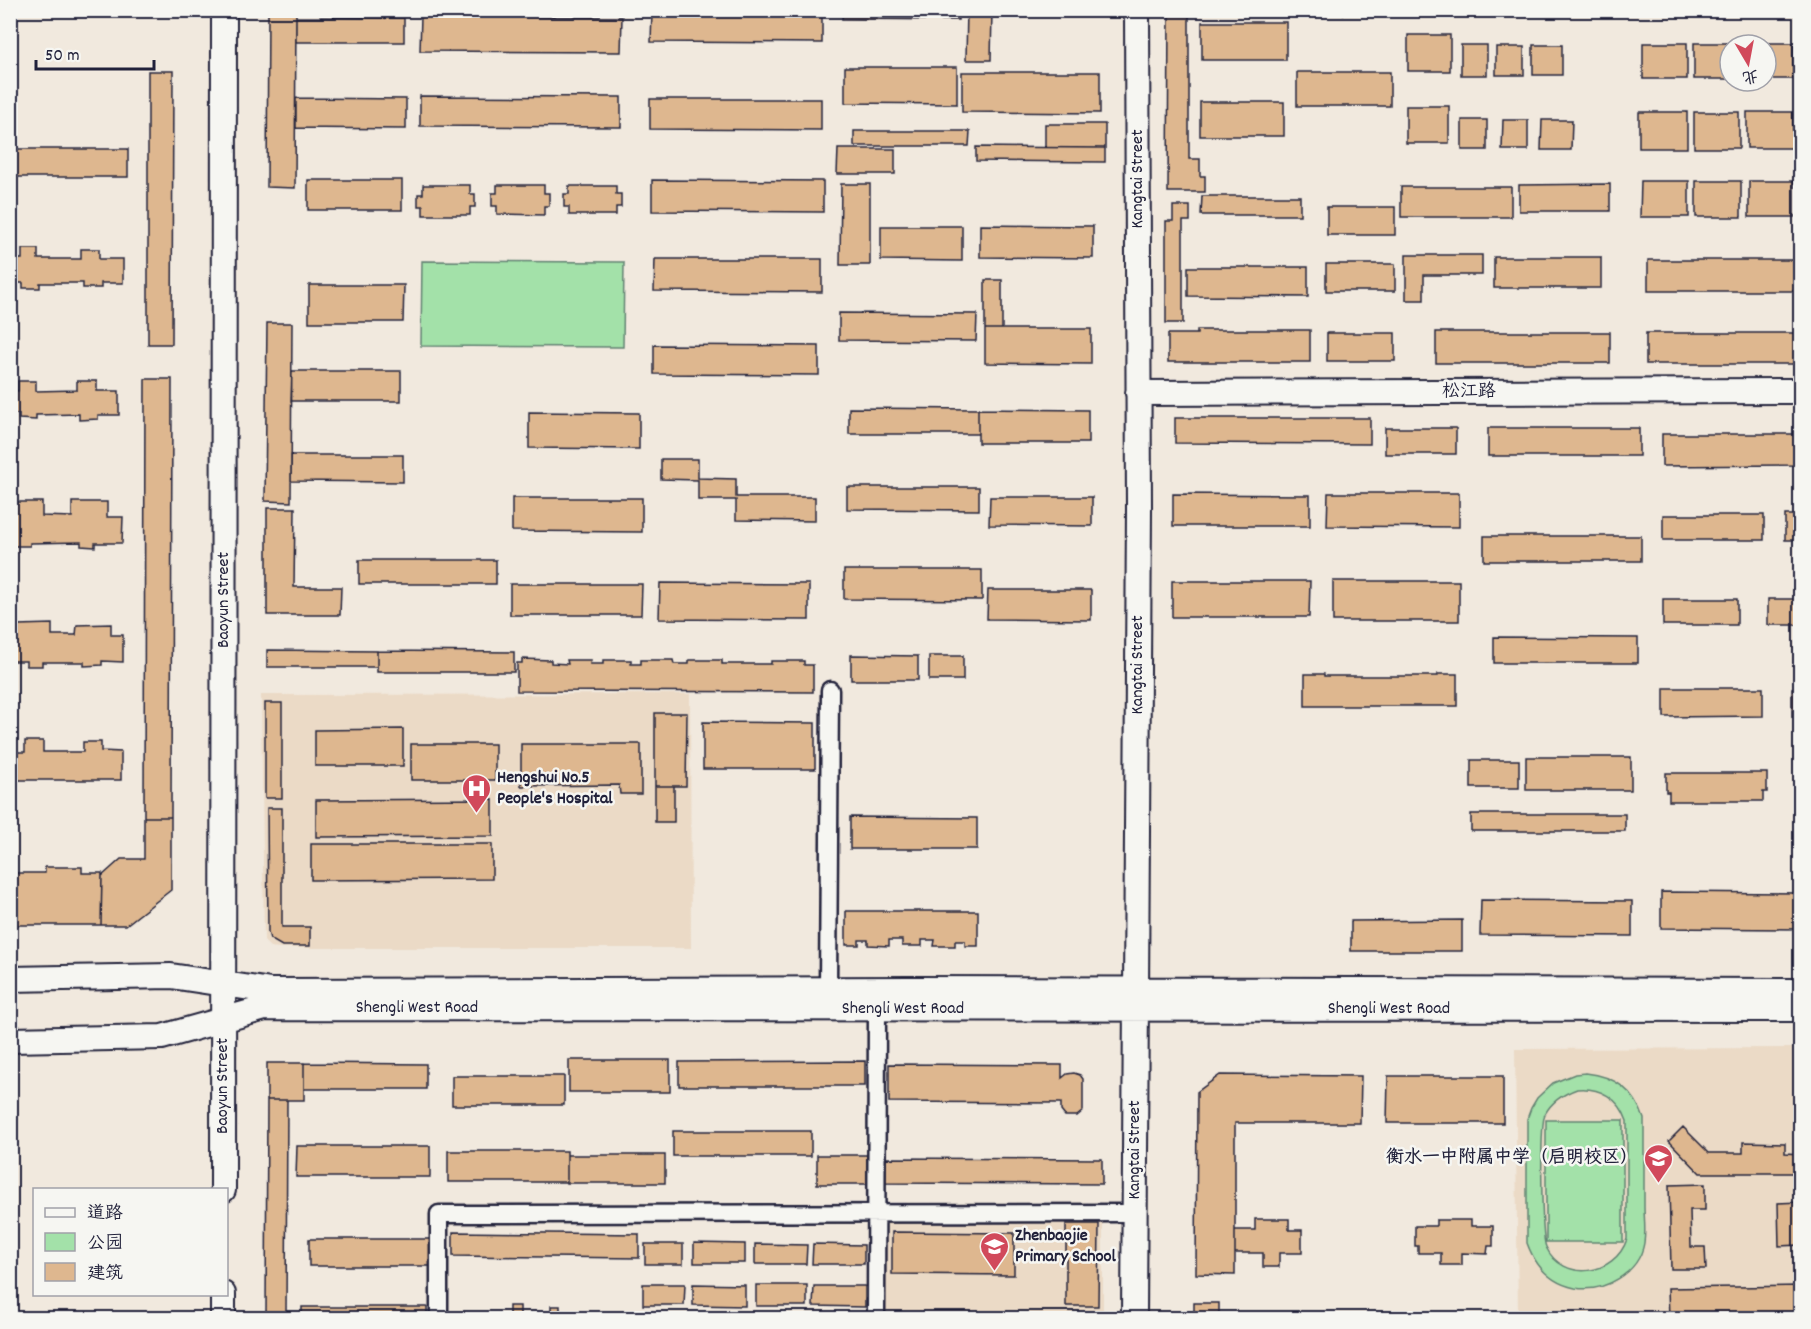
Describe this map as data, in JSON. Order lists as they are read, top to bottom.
{
  "streets": {
    "main road": [
      "Kangtai Street",
      "松江路",
      "Baoyun Street",
      "Shengli West Road"
    ]
  },
  "crossings": [
    ["Kangtai Street", "松江路"],
    ["Kangtai Street", "Shengli West Road"],
    ["Baoyun Street", "Shengli West Road"]
  ],
  "places": {
    "hospital": ["Hengshui No.5 People's Hospital"],
    "school or university": ["衡水一中附属中学（启明校区）", "Zhenbaojie Primary School"]
  },
  "legend": ["道路", "公园", "建筑"],
  "scale_bar": "50 m",
  "north": "bottom"
}
